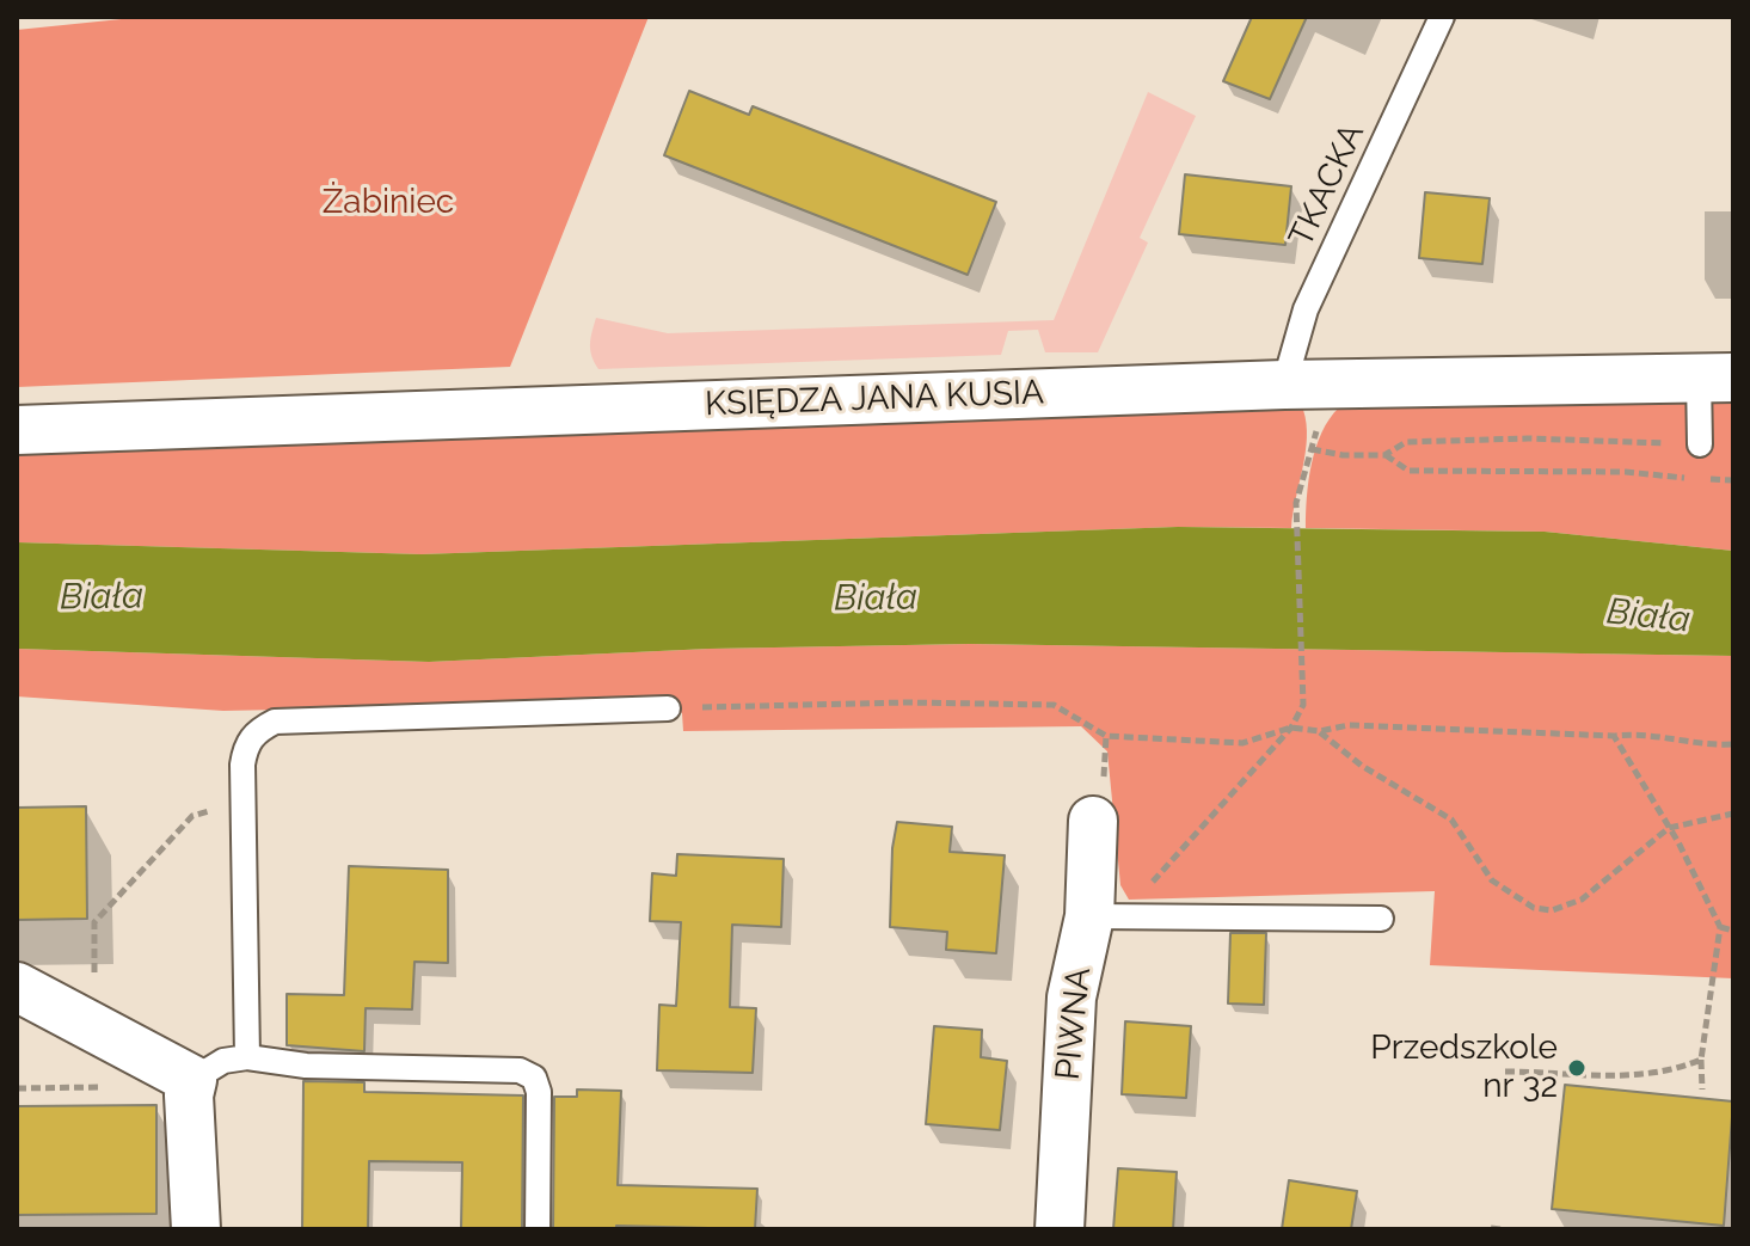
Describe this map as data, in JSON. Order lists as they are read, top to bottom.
{
  "streets": {
    "street": ["KSIĘDZA JANA KUSIA", "PIWNA"],
    "lane": ["TKACKA"]
  },
  "crossings": [
    ["TKACKA", "KSIĘDZA JANA KUSIA"]
  ],
  "water": ["Biała"],
  "parks": ["Żabiniec"],
  "places": ["Przedszkole nr 32"]
}
